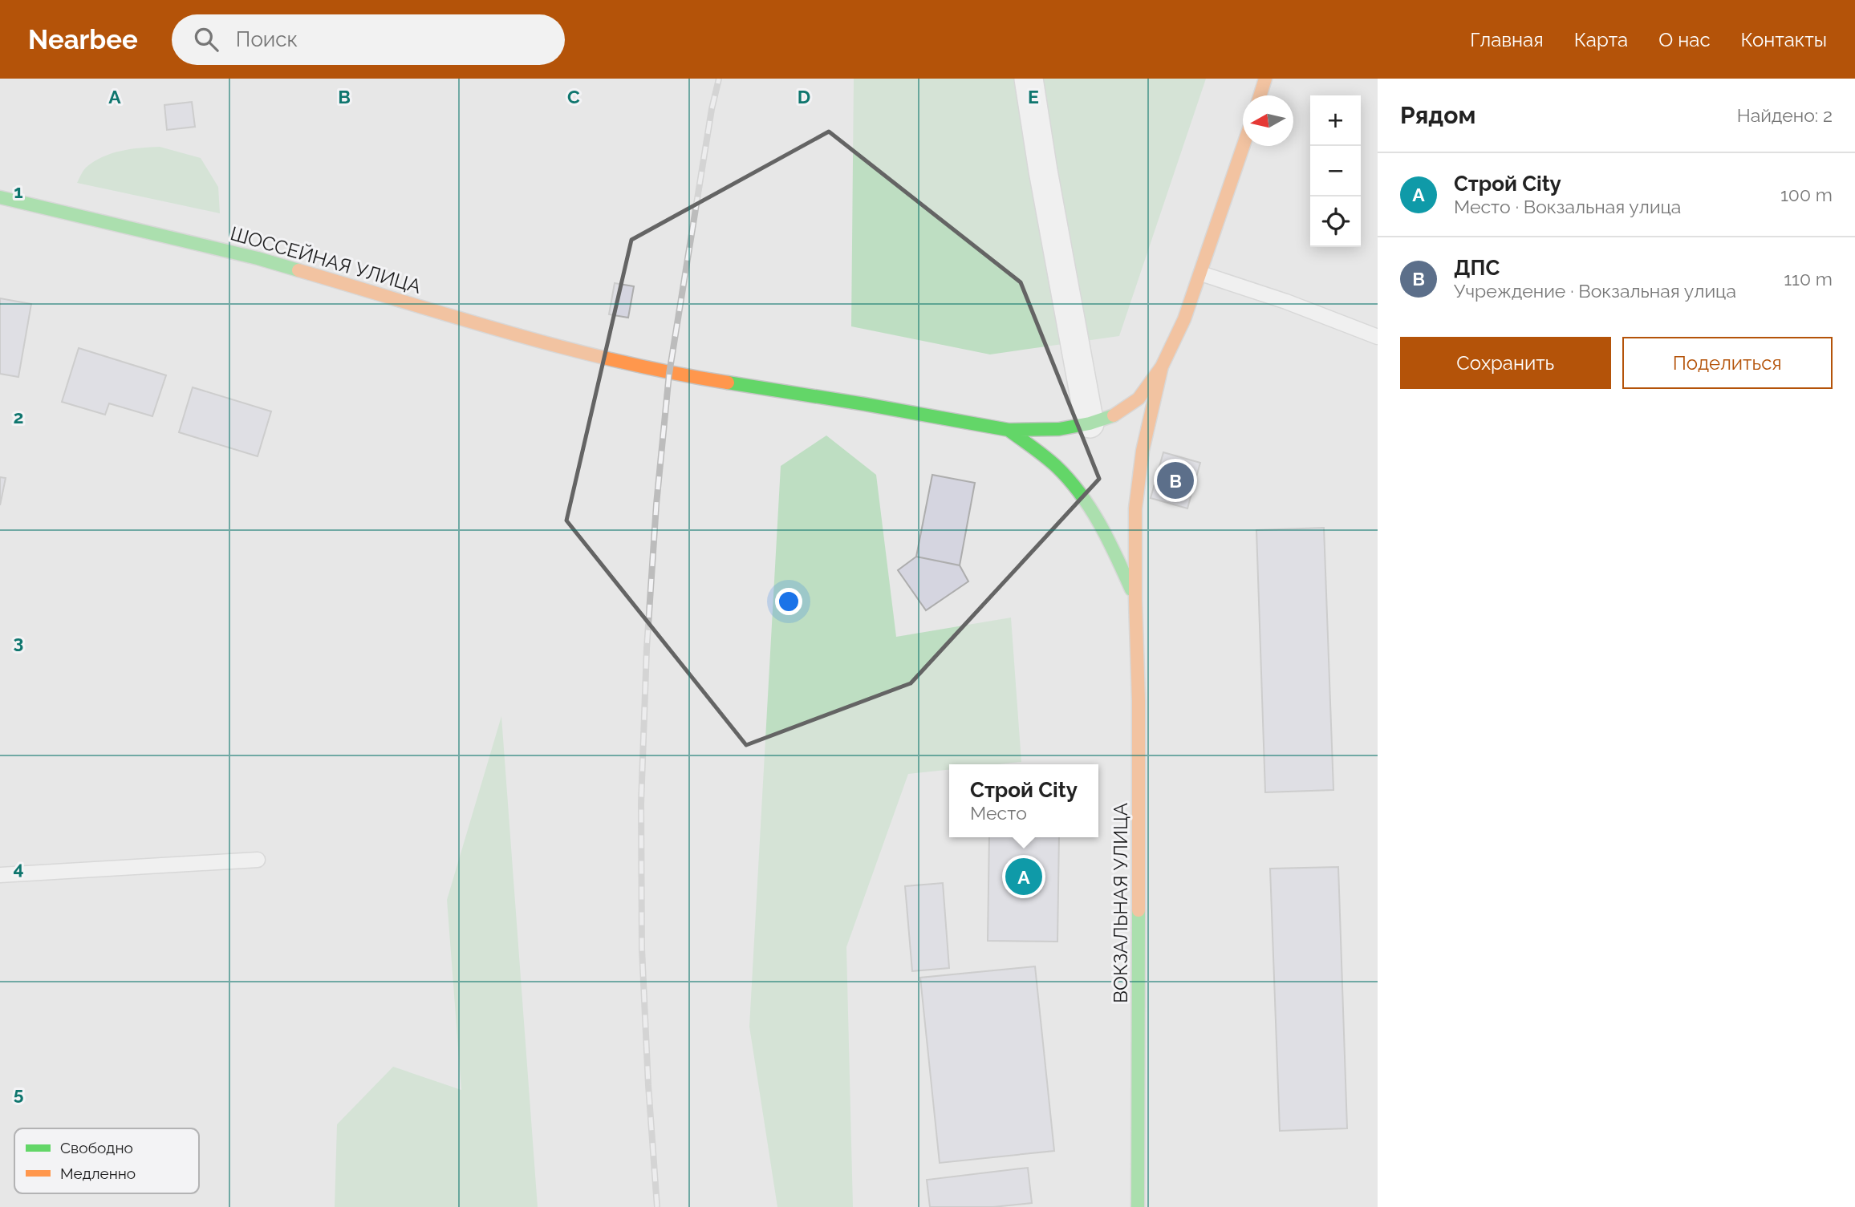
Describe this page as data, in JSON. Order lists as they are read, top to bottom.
{
  "streets": {
    "main road": ["ШОССЕЙНАЯ УЛИЦА", "ВОКЗАЛЬНАЯ УЛИЦА"]
  },
  "crossings": [
    ["ШОССЕЙНАЯ УЛИЦА", "ВОКЗАЛЬНАЯ УЛИЦА"]
  ],
  "legend": ["Свободно", "Медленно"],
  "north": "left",
  "page": {
    "header": "Nearbee",
    "search": "Поиск",
    "nav": [
      "Главная",
      "Карта",
      "О нас",
      "Контакты"
    ],
    "heading": ["Рядом", "Найдено: 2"],
    "map_buttons": ["+", "−"],
    "list": [
      {
        "mark": "A",
        "name": "Строй City",
        "note": "Место · Вокзальная улица",
        "value": "100 m"
      },
      {
        "mark": "B",
        "name": "ДПС",
        "note": "Учреждение · Вокзальная улица",
        "value": "110 m"
      }
    ],
    "buttons": ["Сохранить", "Поделиться"],
    "pins": ["B", "A"],
    "popup": ["Строй City", "Место"]
  },
  "grid": {
    "columns": [
      "A",
      "B",
      "C",
      "D",
      "E"
    ],
    "rows": [
      "1",
      "2",
      "3",
      "4",
      "5"
    ]
  }
}
